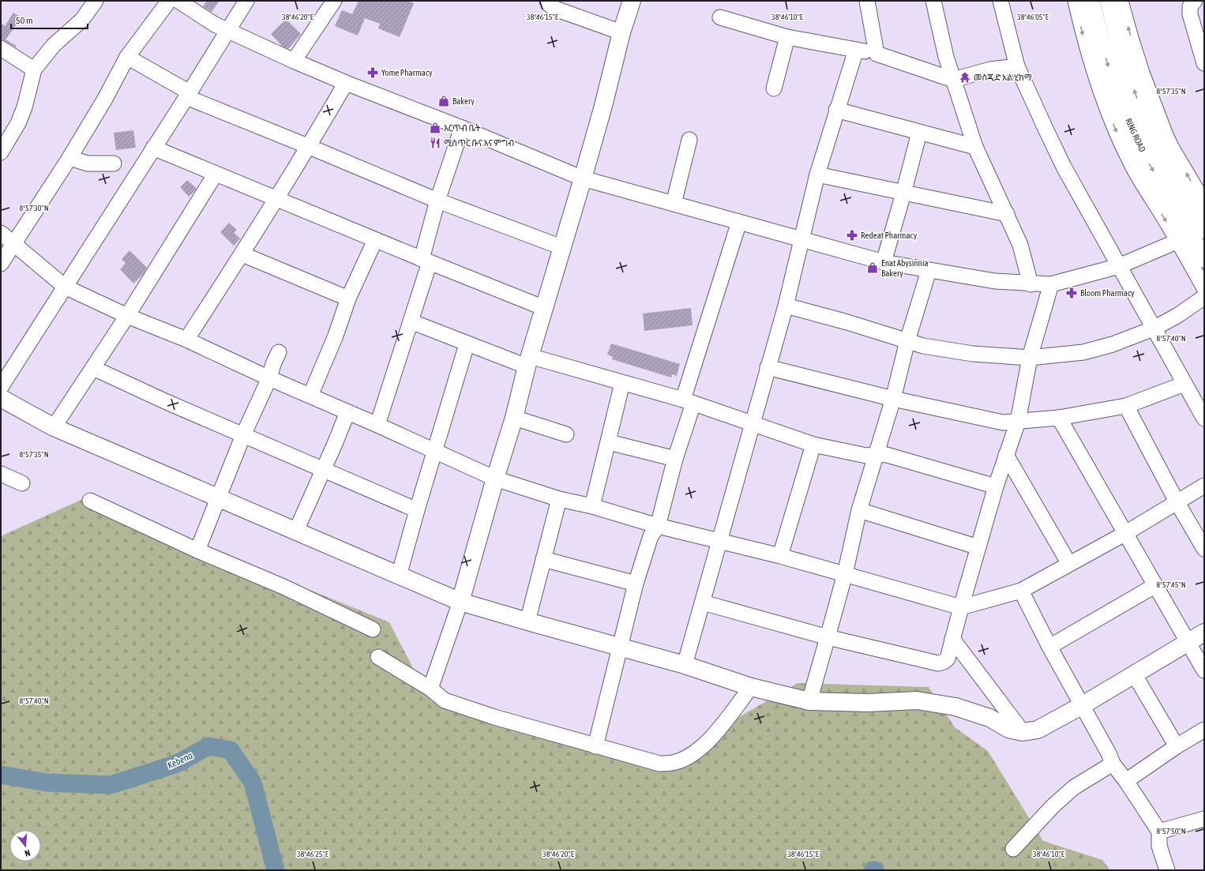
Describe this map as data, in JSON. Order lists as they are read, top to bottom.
{
  "streets": {
    "main road": ["RING ROAD"]
  },
  "water": ["Kebena"],
  "places": {
    "pharmacy": ["Yome Pharmacy", "Redeat Pharmacy", "Bloom Pharmacy"],
    "temple": ["መስጂድ አል ሂክማ"],
    "shop": ["Bakery", "እርጥብ ቤት", "Enat Abysinnia Bakery"],
    "restaurant": ["ሚስጥር ቡና እና ምግብ"]
  },
  "scale_bar": "50 m",
  "north": "bottom",
  "coordinates": [
    "38°46'20\"E",
    "38°46'15\"E",
    "38°46'10\"E",
    "38°46'05\"E",
    "8°57'35\"N",
    "8°57'30\"N",
    "8°57'40\"N",
    "8°57'45\"N",
    "8°57'50\"N",
    "38°46'25\"E"
  ]
}
